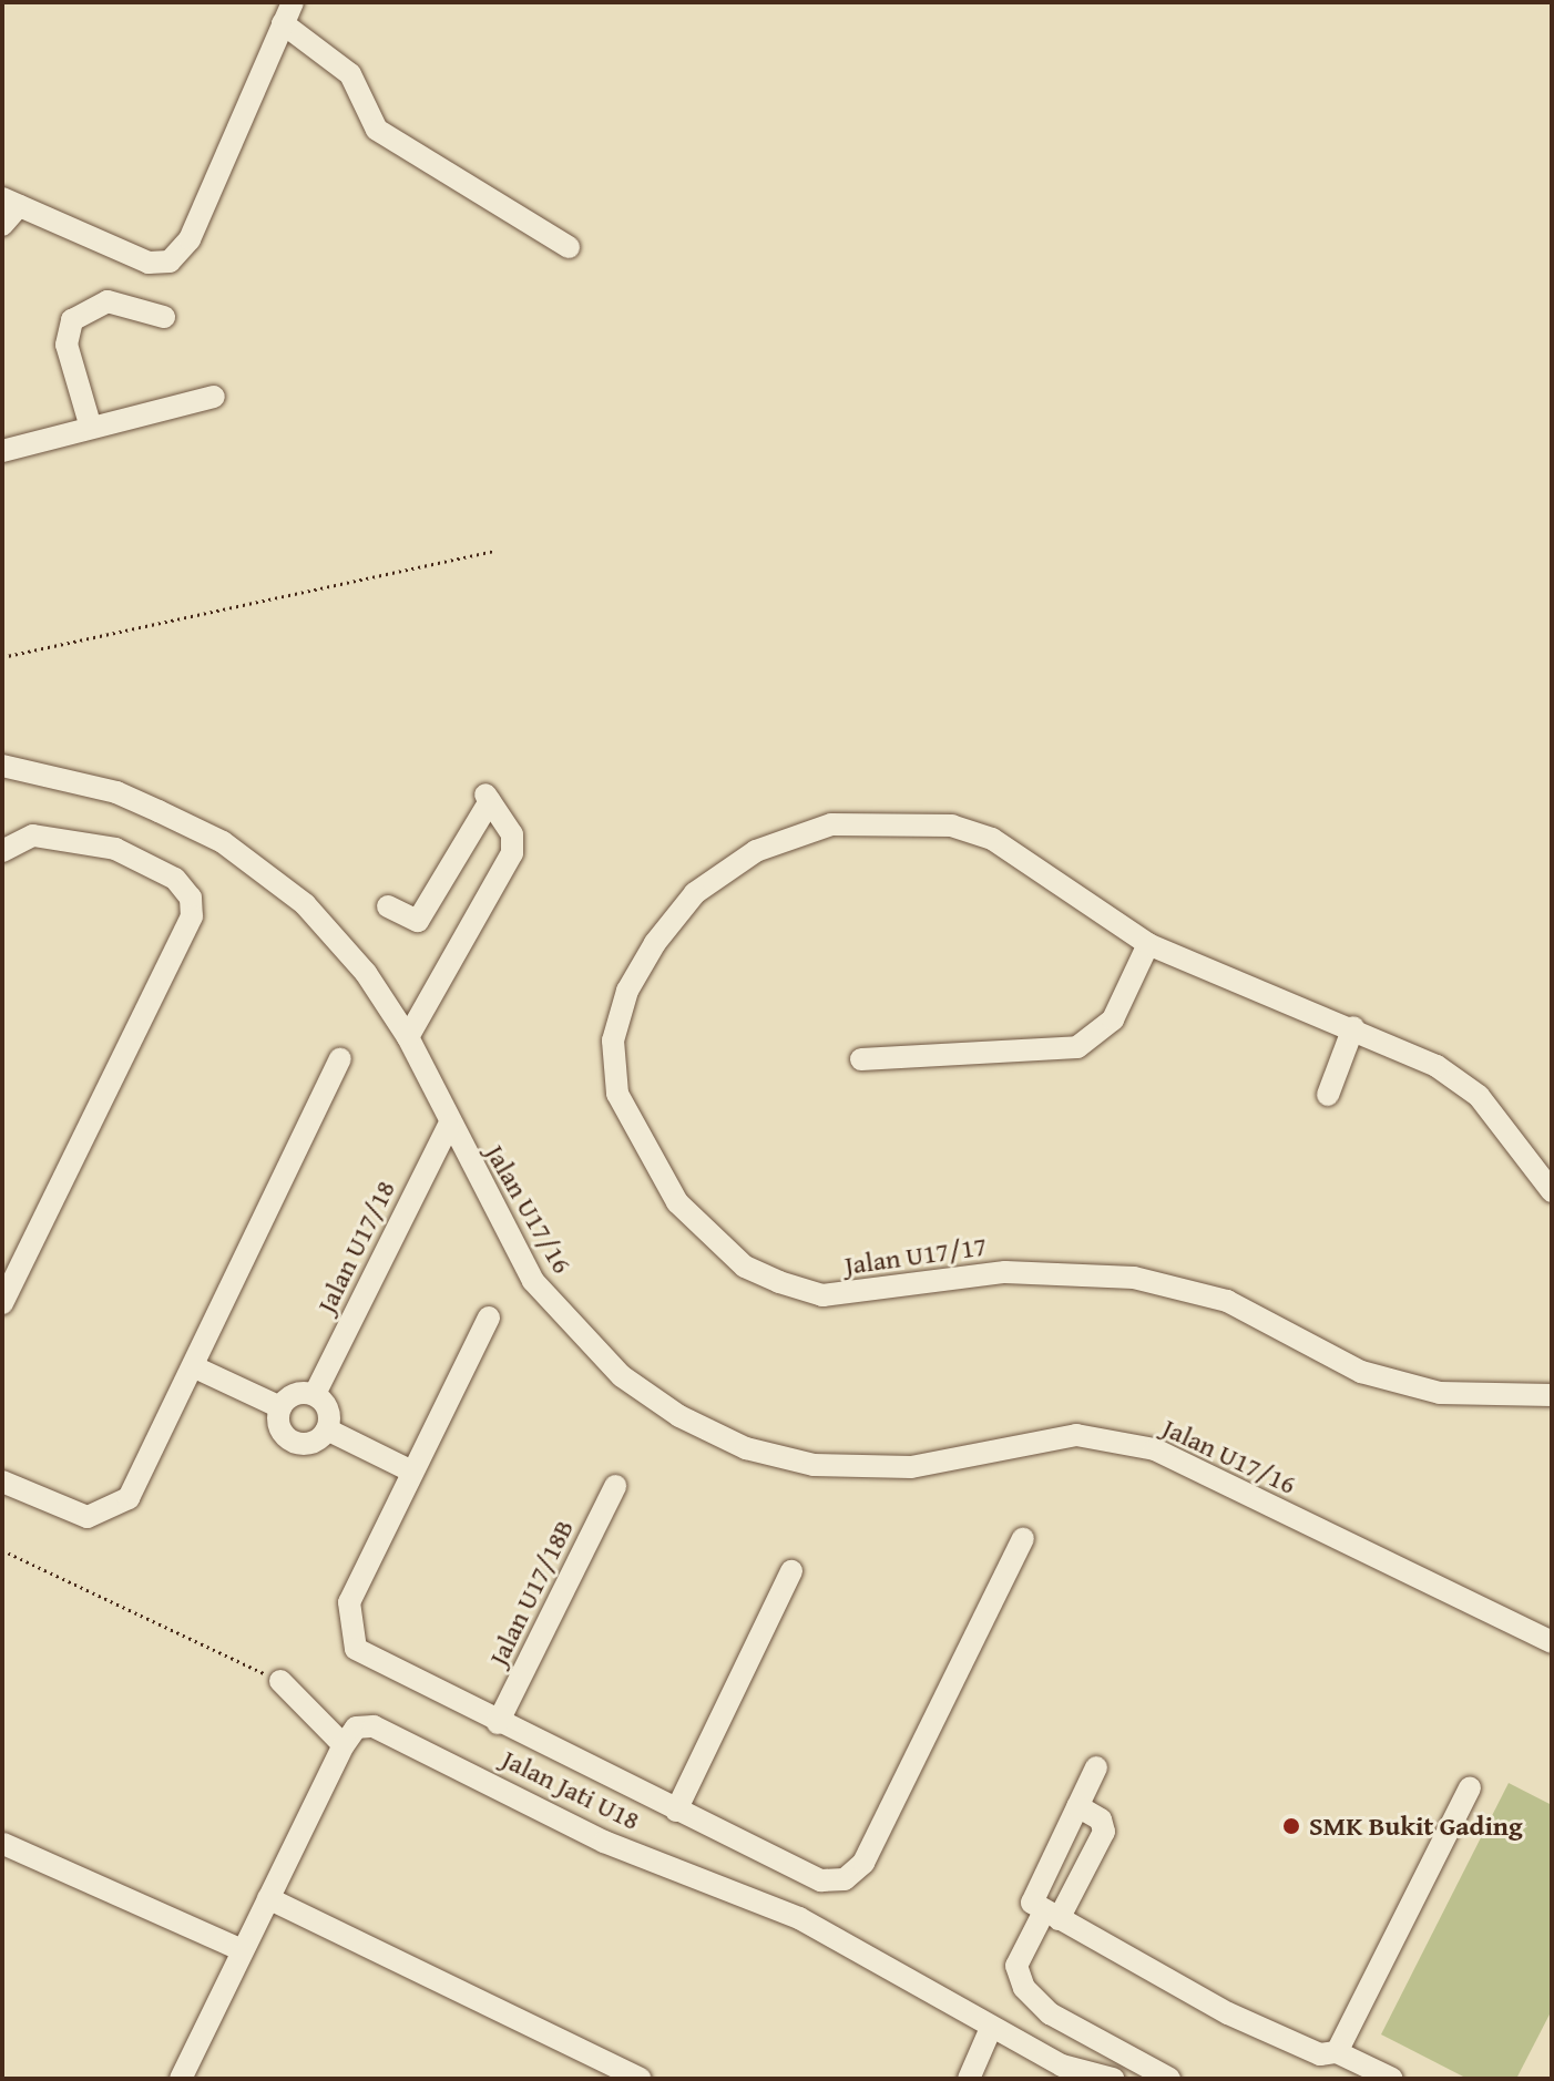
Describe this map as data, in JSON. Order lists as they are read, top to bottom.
{
  "streets": {
    "street": [
      "Jalan U17/16",
      "Jalan U17/18",
      "Jalan U17/17",
      "Jalan U17/18B",
      "Jalan Jati U18"
    ]
  },
  "crossings": [
    ["Jalan U17/16", "Jalan U17/18"]
  ],
  "places": ["SMK Bukit Gading"]
}
